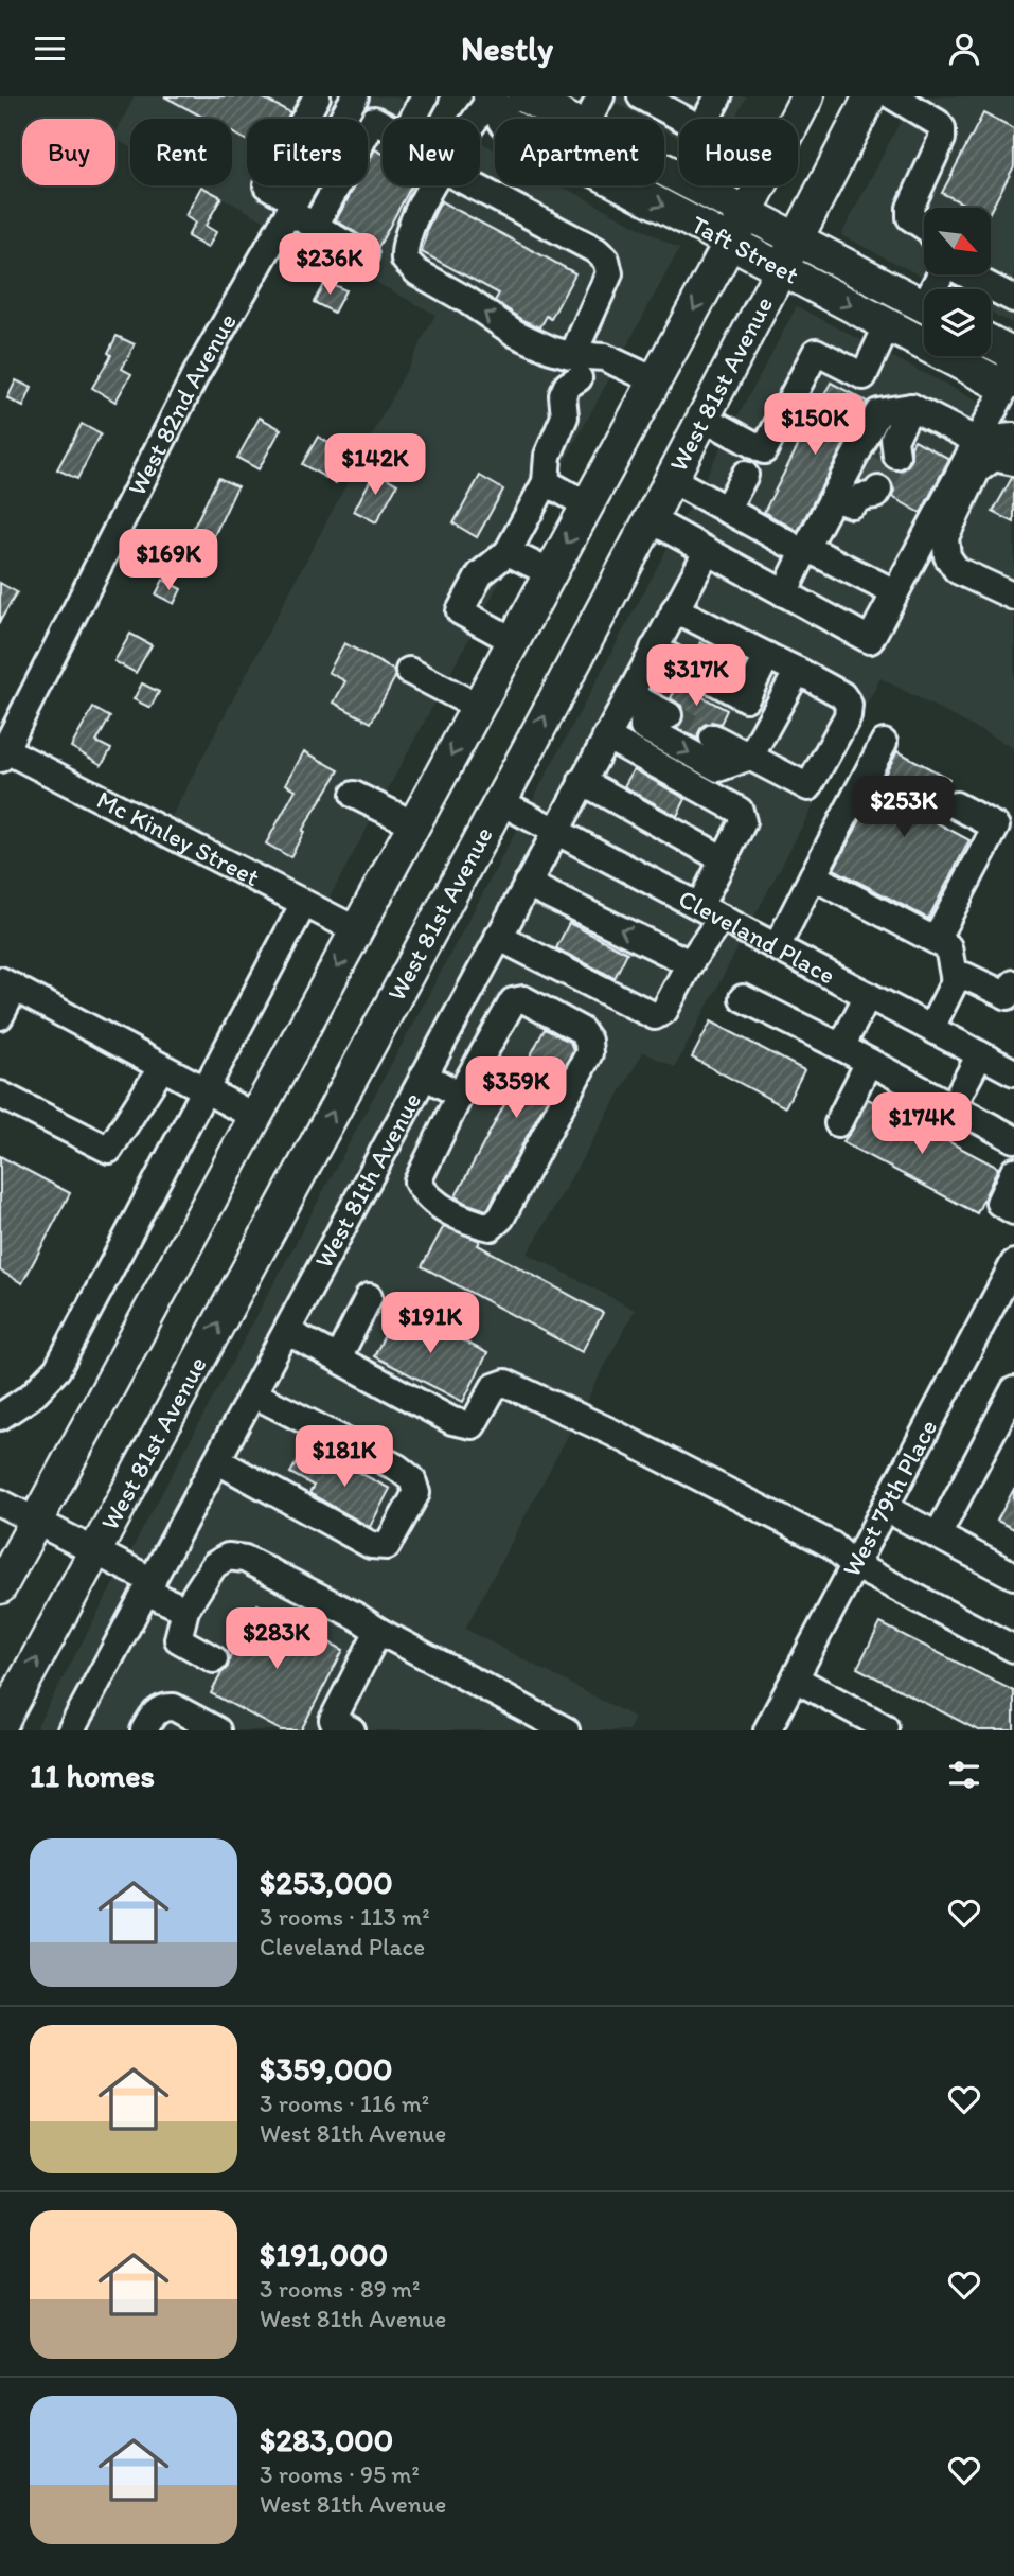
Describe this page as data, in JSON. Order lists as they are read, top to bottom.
{
  "streets": {
    "main road": ["Taft Street", "West 81st Avenue"],
    "street": [
      "West 82nd Avenue",
      "Mc Kinley Street",
      "Cleveland Place",
      "West 81th Avenue",
      "West 79th Place"
    ]
  },
  "crossings": [
    ["Taft Street", "West 81st Avenue"],
    ["West 81st Avenue", "Cleveland Place"],
    ["West 82nd Avenue", "Mc Kinley Street"],
    ["Cleveland Place", "West 81th Avenue"]
  ],
  "north": "bottom right",
  "page": {
    "header": "Nestly",
    "chip": [
      "Buy",
      "Rent",
      "Filters",
      "New",
      "Apartment",
      "House"
    ],
    "price": [
      "$236K",
      "$150K",
      "$142K",
      "$169K",
      "$317K",
      "$253K",
      "$359K",
      "$174K",
      "$191K",
      "$181K",
      "$283K"
    ],
    "heading": "11 homes",
    "list": [
      {
        "name": "$253,000",
        "note": "3 rooms · 113 m² · Cleveland Place"
      },
      {
        "name": "$359,000",
        "note": "3 rooms · 116 m² · West 81th Avenue"
      },
      {
        "name": "$191,000",
        "note": "3 rooms · 89 m² · West 81th Avenue"
      },
      {
        "name": "$283,000",
        "note": "3 rooms · 95 m² · West 81th Avenue"
      }
    ]
  }
}
